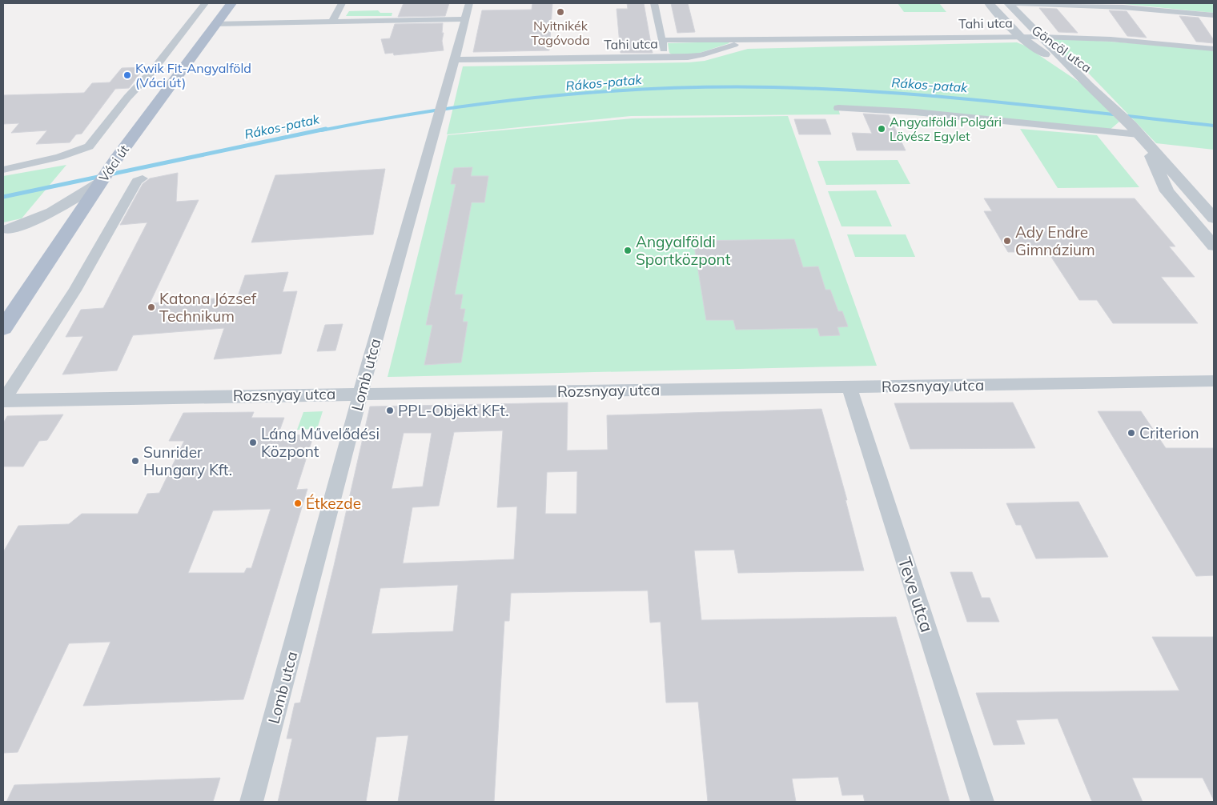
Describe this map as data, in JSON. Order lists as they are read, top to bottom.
{
  "streets": {
    "main road": ["Váci út"],
    "street": [
      "Tahi utca",
      "Göncöl utca",
      "Lomb utca",
      "Rozsnyay utca",
      "Teve utca"
    ]
  },
  "crossings": [
    ["Tahi utca", "Göncöl utca"],
    ["Tahi utca", "Lomb utca"],
    ["Váci út", "Rozsnyay utca"],
    ["Lomb utca", "Rozsnyay utca"],
    ["Rozsnyay utca", "Teve utca"]
  ],
  "water": ["Rákos-patak"],
  "places": [
    "Nyitnikék Tagóvoda",
    "Kwik Fit-Angyalföld (Váci út)",
    "Angyalföldi Polgári Lövész Egylet",
    "Ady Endre Gimnázium",
    "Angyalföldi Sportközpont",
    "Katona József Technikum",
    "PPL-Objekt KFt.",
    "Criterion",
    "Láng Művelődési Központ",
    "Sunrider Hungary Kft.",
    "Étkezde"
  ]
}
